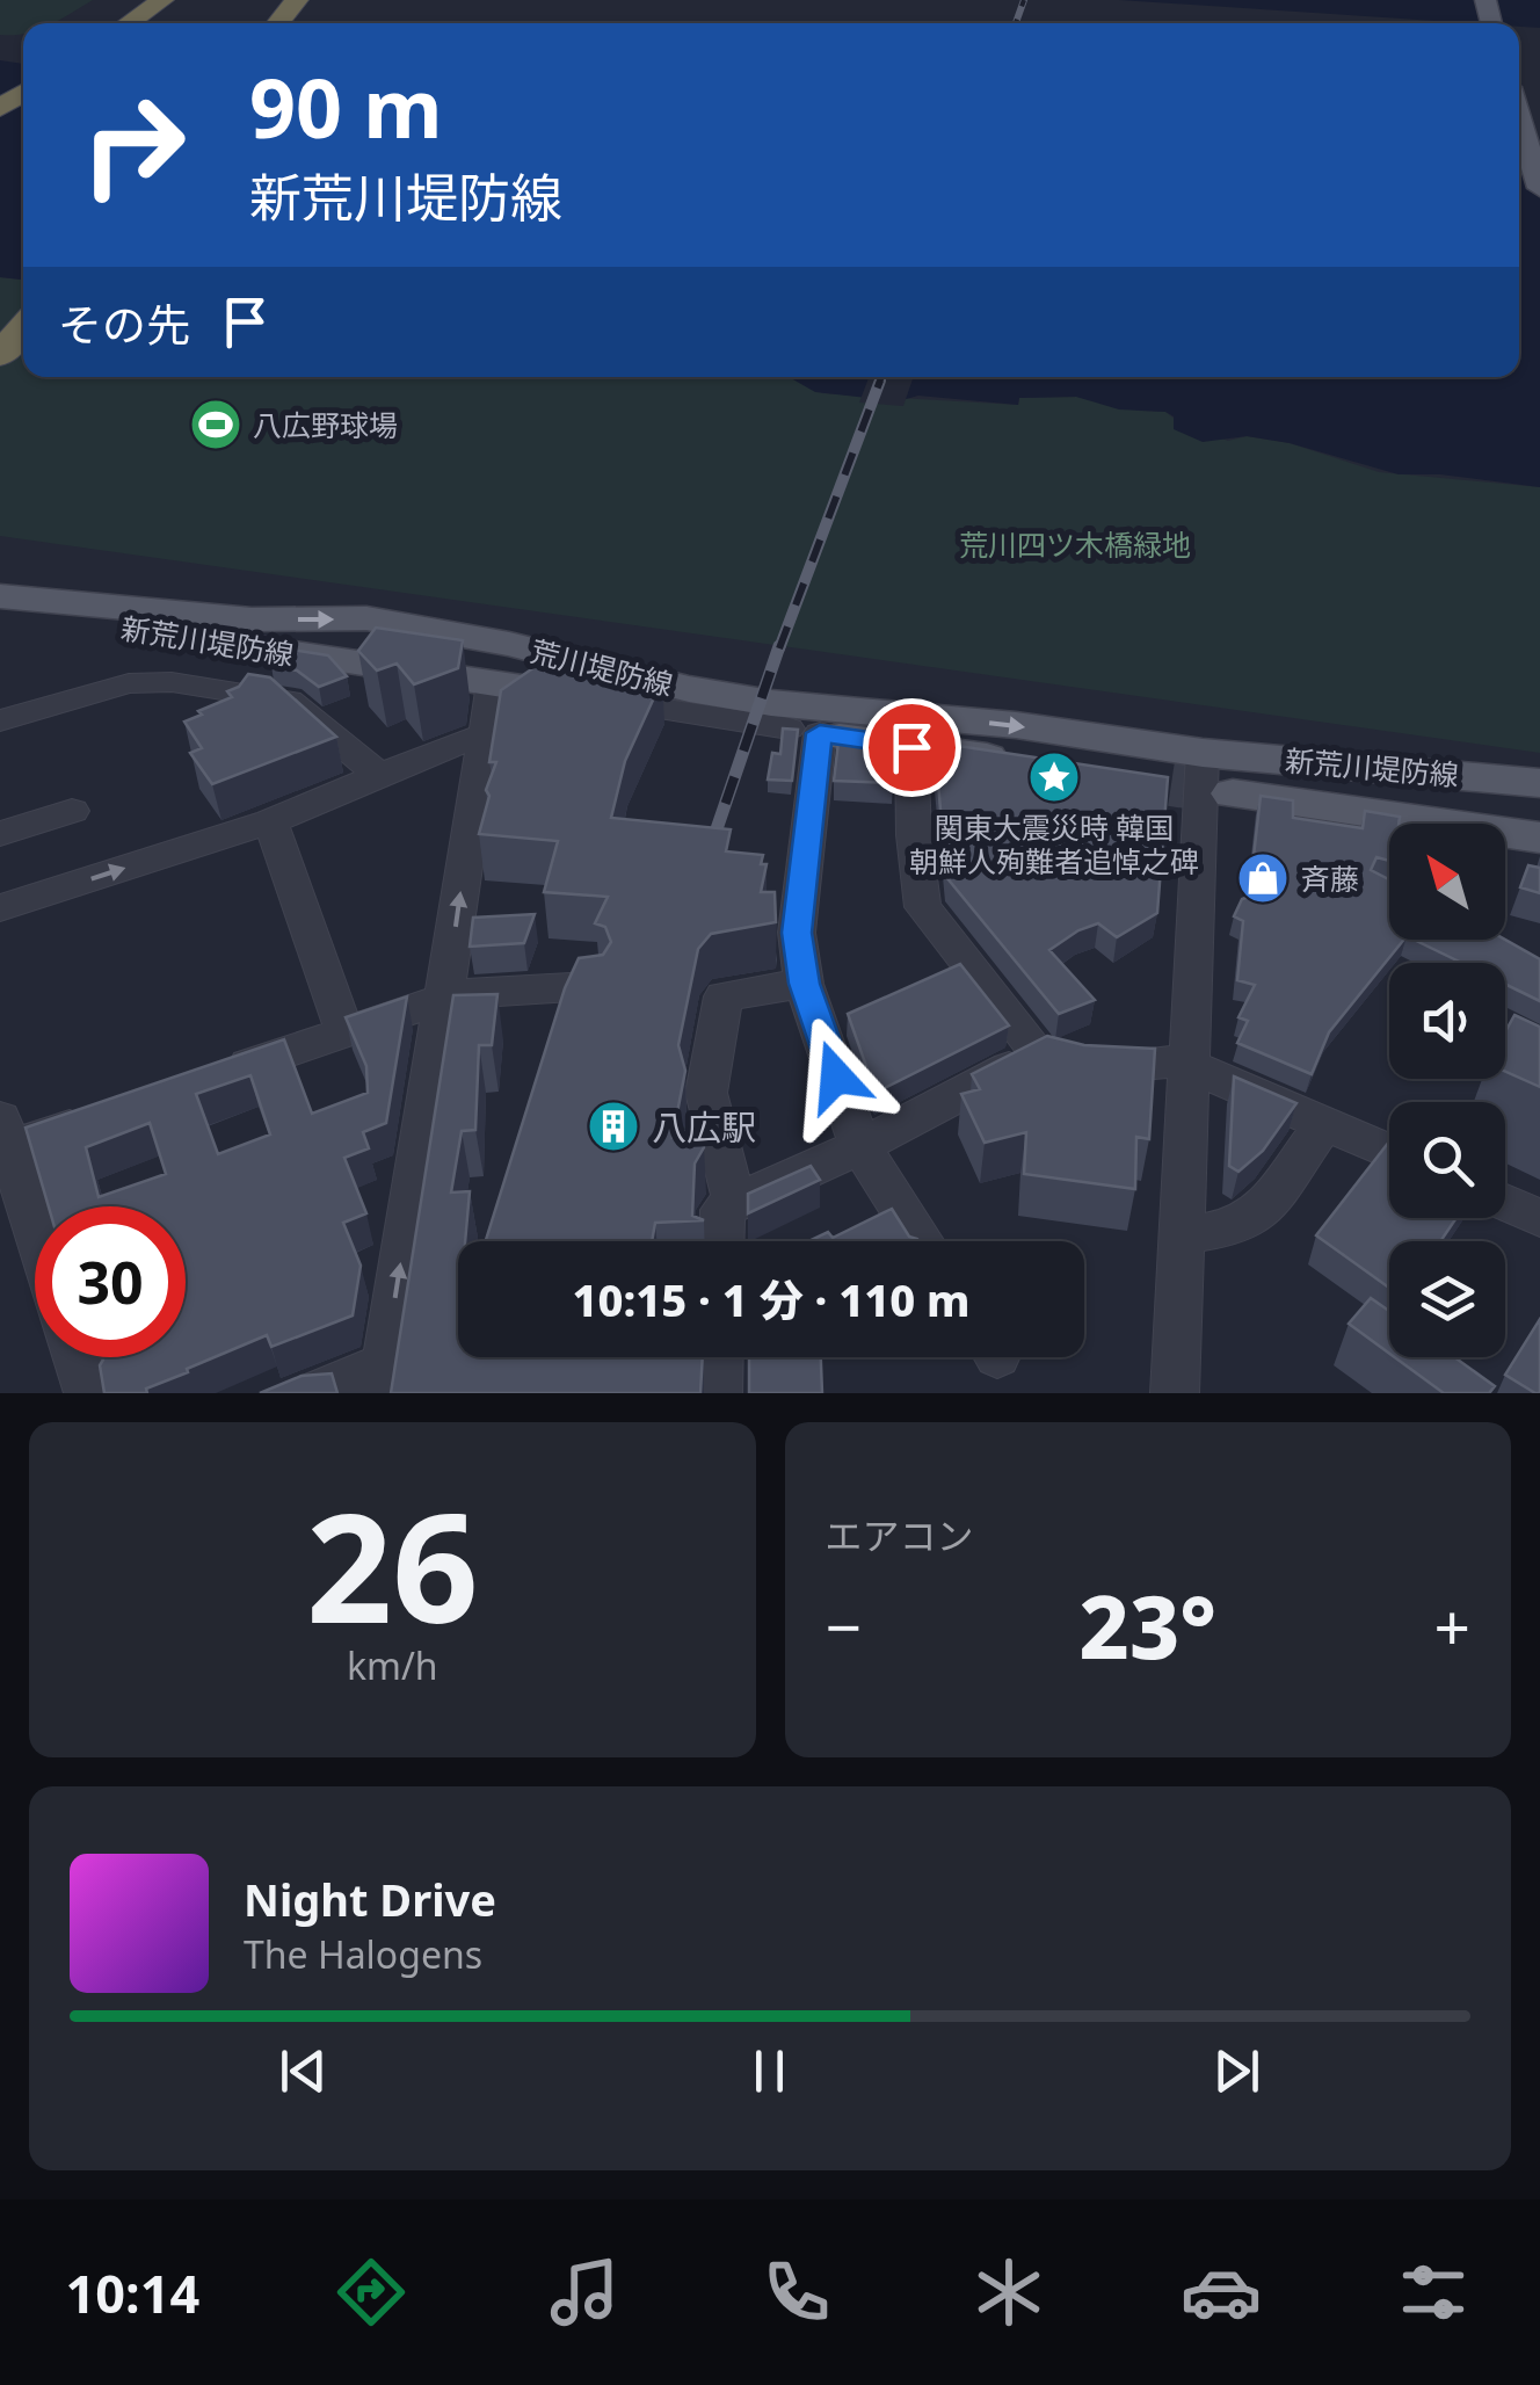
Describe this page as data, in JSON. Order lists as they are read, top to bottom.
{
  "streets": {
    "main road": ["新荒川堤防線", "荒川堤防線"]
  },
  "crossings": [
    ["新荒川堤防線", "荒川堤防線"]
  ],
  "one_way": ["荒川堤防線"],
  "parks": ["荒川四ツ木橋緑地"],
  "places": {
    "sports": ["八広野球場"],
    "place": ["関東大震災時 韓国 朝鮮人殉難者追悼之碑"],
    "shop": ["斉藤"],
    "building": ["八広駅"]
  },
  "north": "top left",
  "page": {
    "turn": ["90 m", "新荒川堤防線"],
    "then": "その先",
    "limit": "30",
    "trip": "10:15 · 1 分 · 110 m",
    "tile": [
      ["26", "km/h"],
      "エアコン"
    ],
    "heat": ["−", "23°", "+"],
    "song": ["Night Drive", "The Halogens"],
    "tabs": "10:14"
  }
}
